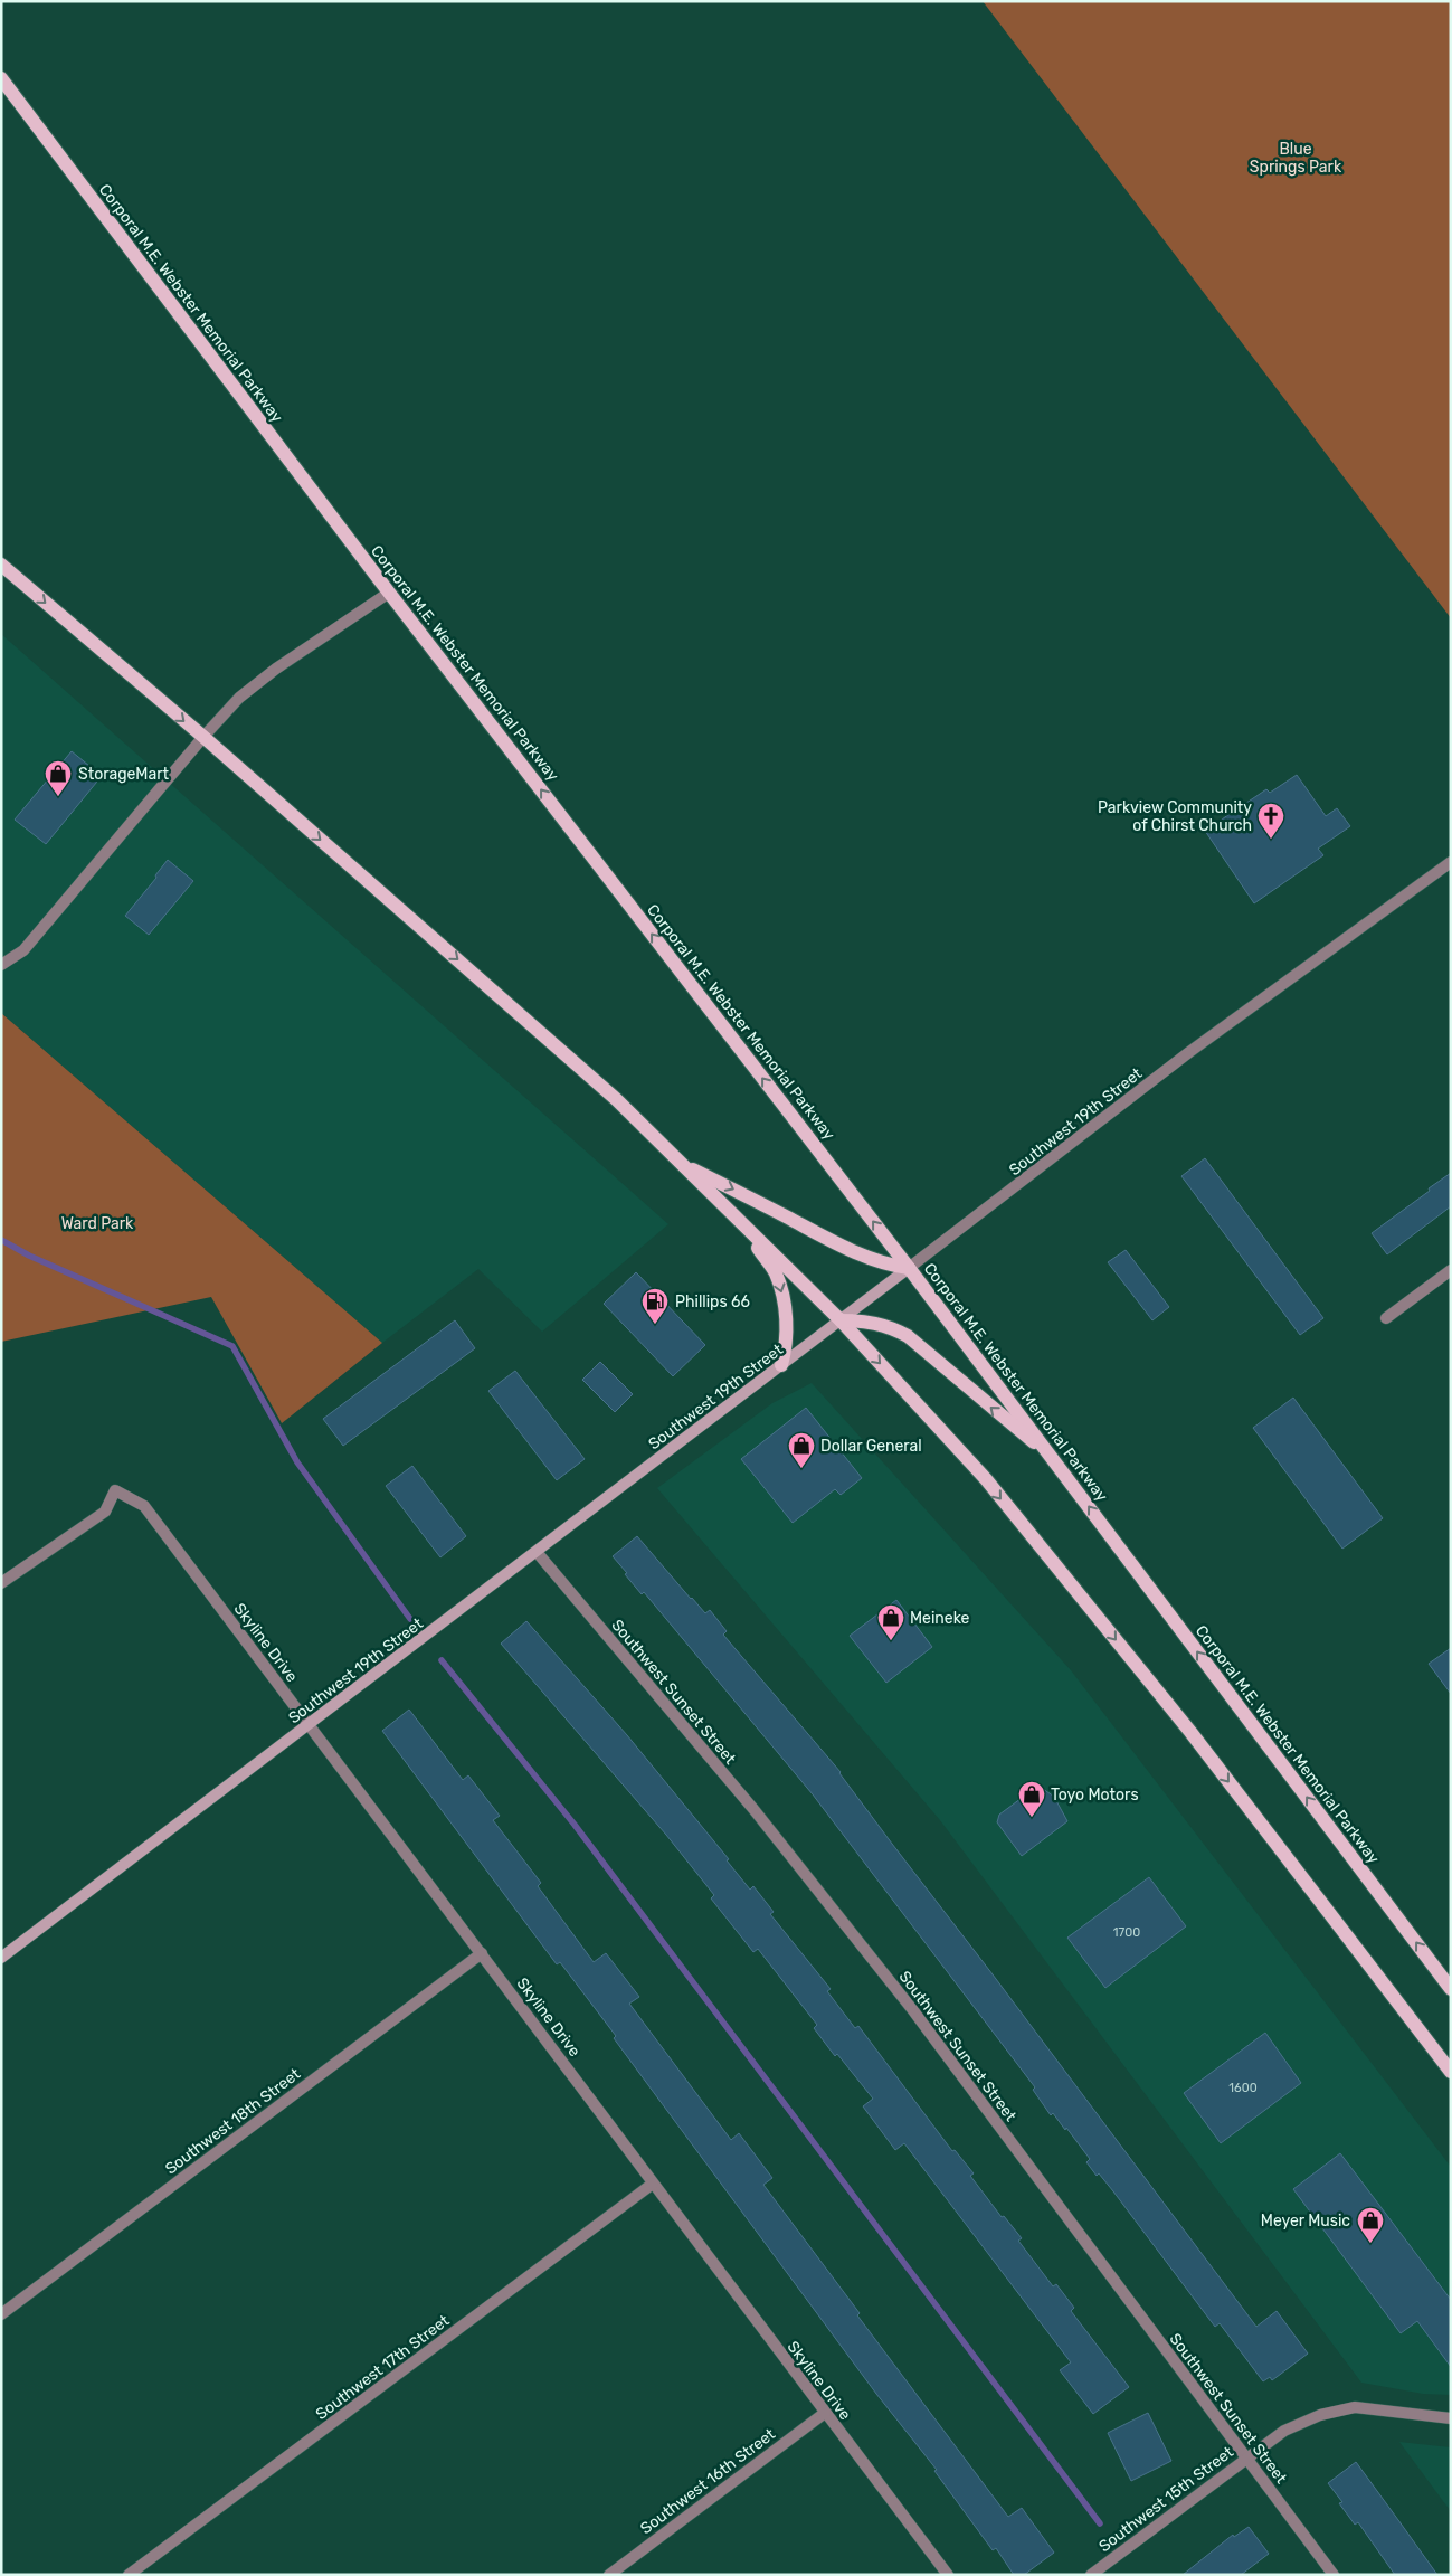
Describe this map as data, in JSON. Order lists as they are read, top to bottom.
{
  "streets": {
    "main road": ["Corporal M.E. Webster Memorial Parkway"],
    "street": [
      "Southwest 19th Street",
      "Skyline Drive",
      "Southwest Sunset Street",
      "Southwest 18th Street",
      "Southwest 17th Street",
      "Southwest 16th Street",
      "Southwest 15th Street"
    ]
  },
  "crossings": [
    ["Corporal M.E. Webster Memorial Parkway", "Southwest 19th Street"],
    ["Southwest 19th Street", "Skyline Drive"],
    ["Southwest 19th Street", "Southwest Sunset Street"],
    ["Skyline Drive", "Southwest 18th Street"],
    ["Skyline Drive", "Southwest 17th Street"],
    ["Skyline Drive", "Southwest 16th Street"],
    ["Southwest Sunset Street", "Southwest 15th Street"]
  ],
  "parks": ["Blue Springs Park", "Ward Park"],
  "places": {
    "shop": [
      "StorageMart",
      "Dollar General",
      "Meineke",
      "Toyo Motors",
      "Meyer Music"
    ],
    "church": ["Parkview Community of Chirst Church"],
    "fuel station": ["Phillips 66"]
  },
  "house_numbers": ["1700", "1600"]
}
